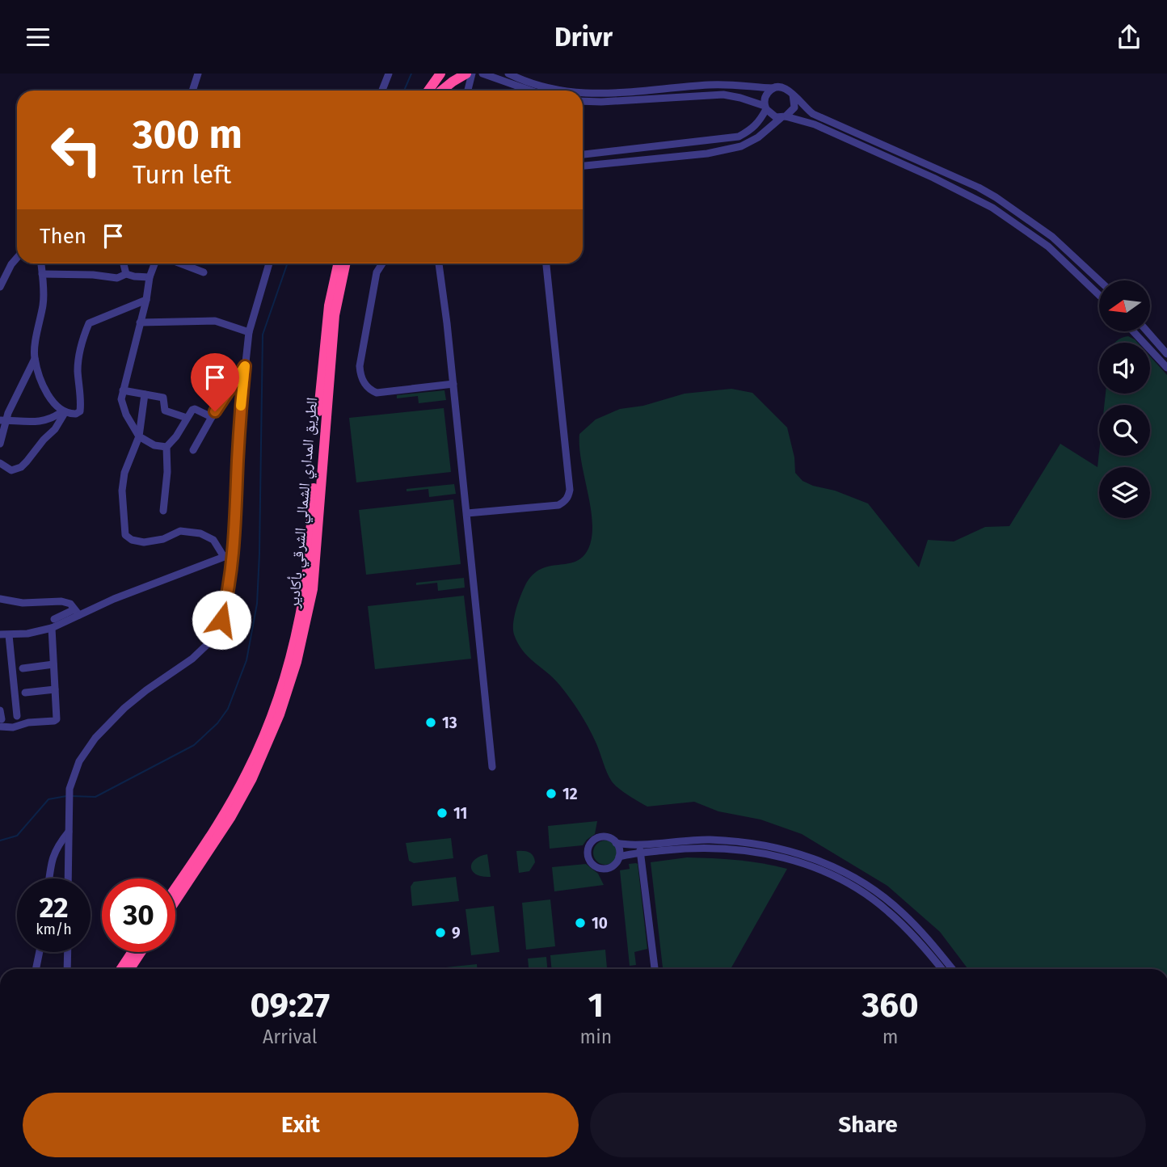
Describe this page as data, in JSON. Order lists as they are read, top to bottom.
{
  "streets": {
    "highway": ["الطريق المداري الشمالي الشرقي بأكادير"]
  },
  "places": [
    "13",
    "12",
    "11",
    "10",
    "9"
  ],
  "north": "left",
  "page": {
    "header": "Drivr",
    "turn": ["300 m", "Turn left"],
    "then": "Then",
    "speed": "22 km/h",
    "limit": "30",
    "eta": [
      "09:27",
      "Arrival",
      "1",
      "min",
      "360",
      "m"
    ],
    "buttons": ["Exit", "Share"]
  }
}
